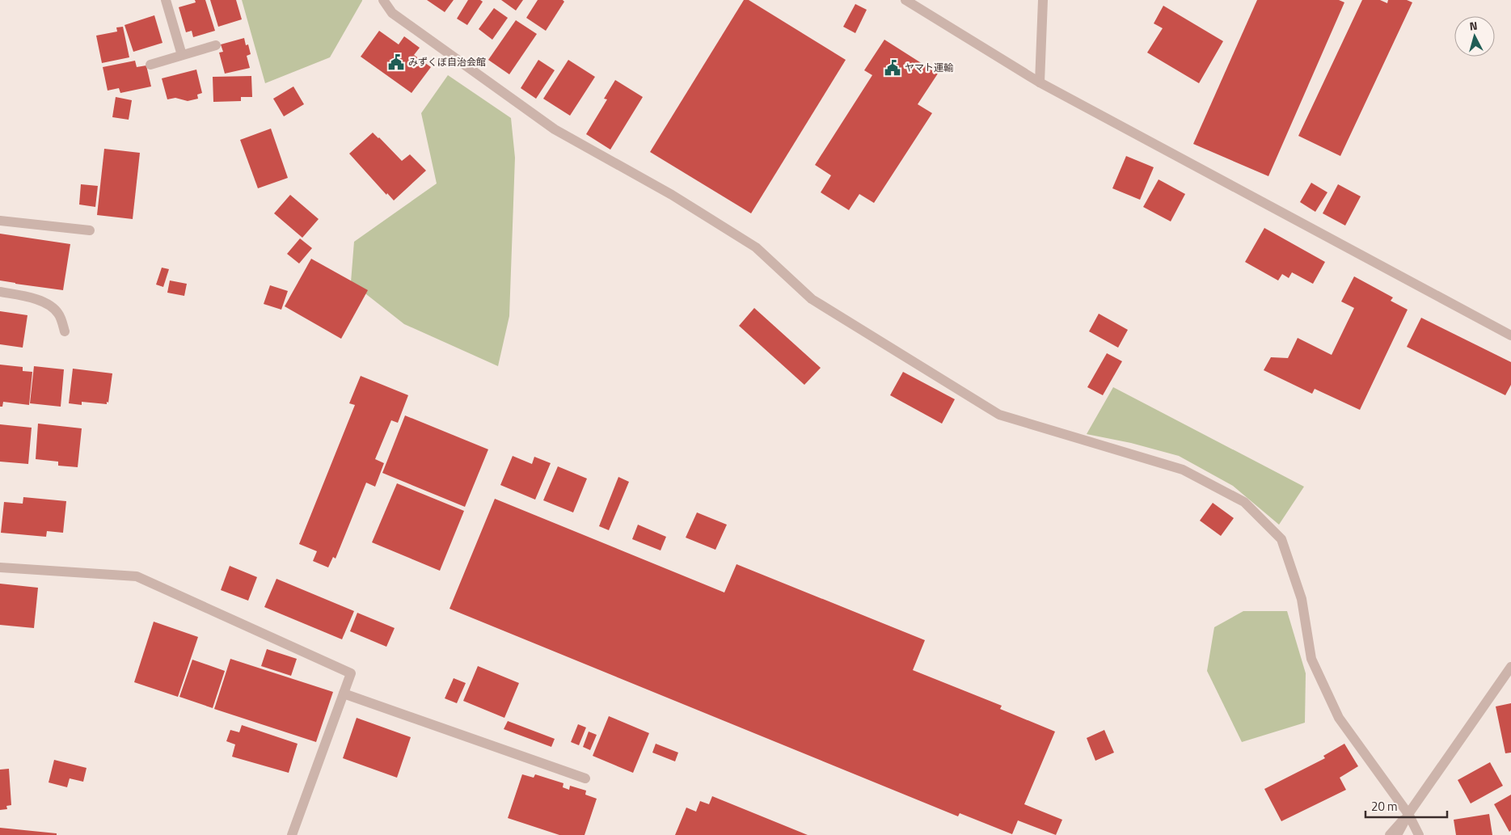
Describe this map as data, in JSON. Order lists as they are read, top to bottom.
{
  "places": {
    "public building": ["みずくぼ自治会館", "ヤマト運輸"]
  },
  "scale_bar": "20 m",
  "north": "top"
}
